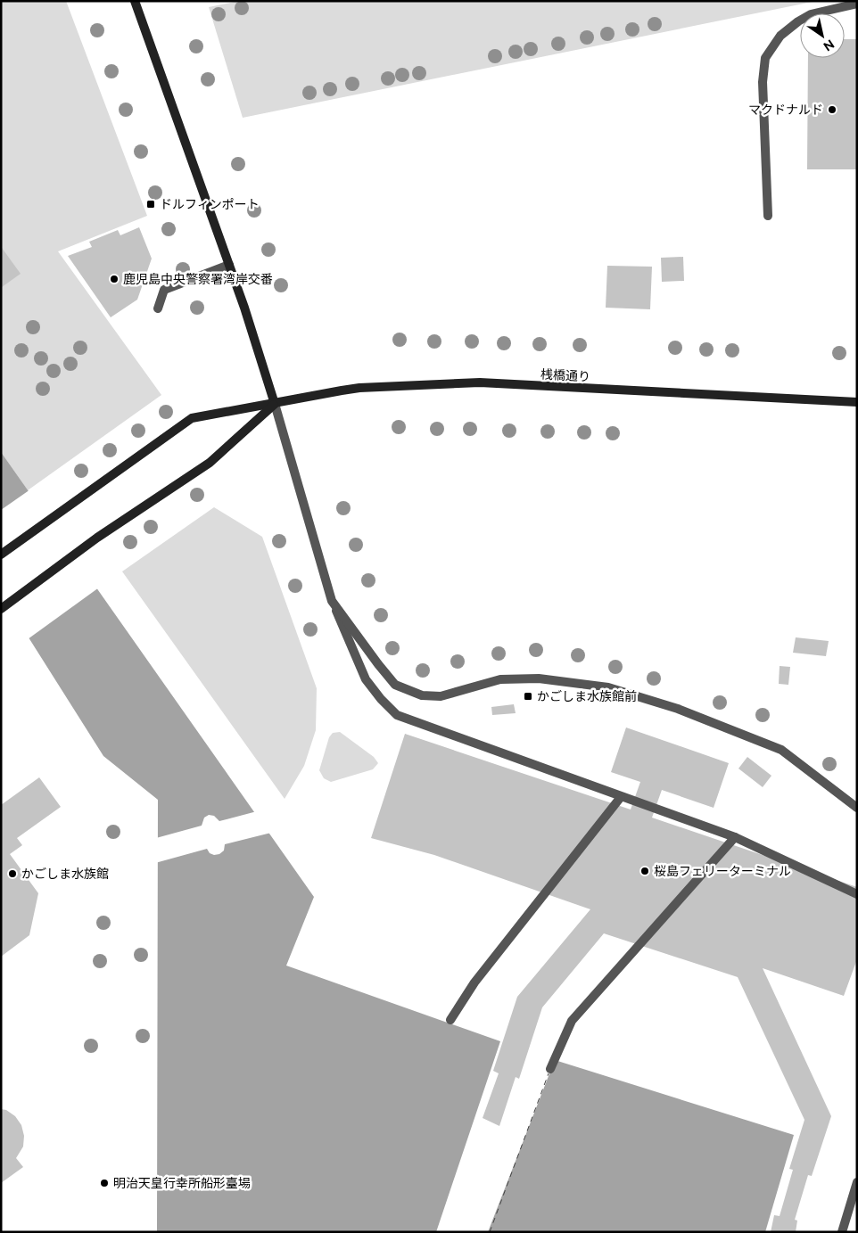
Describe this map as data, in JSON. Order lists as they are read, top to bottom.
{
  "streets": {
    "street": ["桟橋通り"]
  },
  "places": {
    "other": [
      "マクドナルド",
      "鹿児島中央警察署湾岸交番",
      "桜島フェリーターミナル",
      "かごしま水族館",
      "明治天皇行幸所船形臺場"
    ],
    "transit": ["ドルフィンポート", "かごしま水族館前"]
  },
  "north": "bottom right"
}
